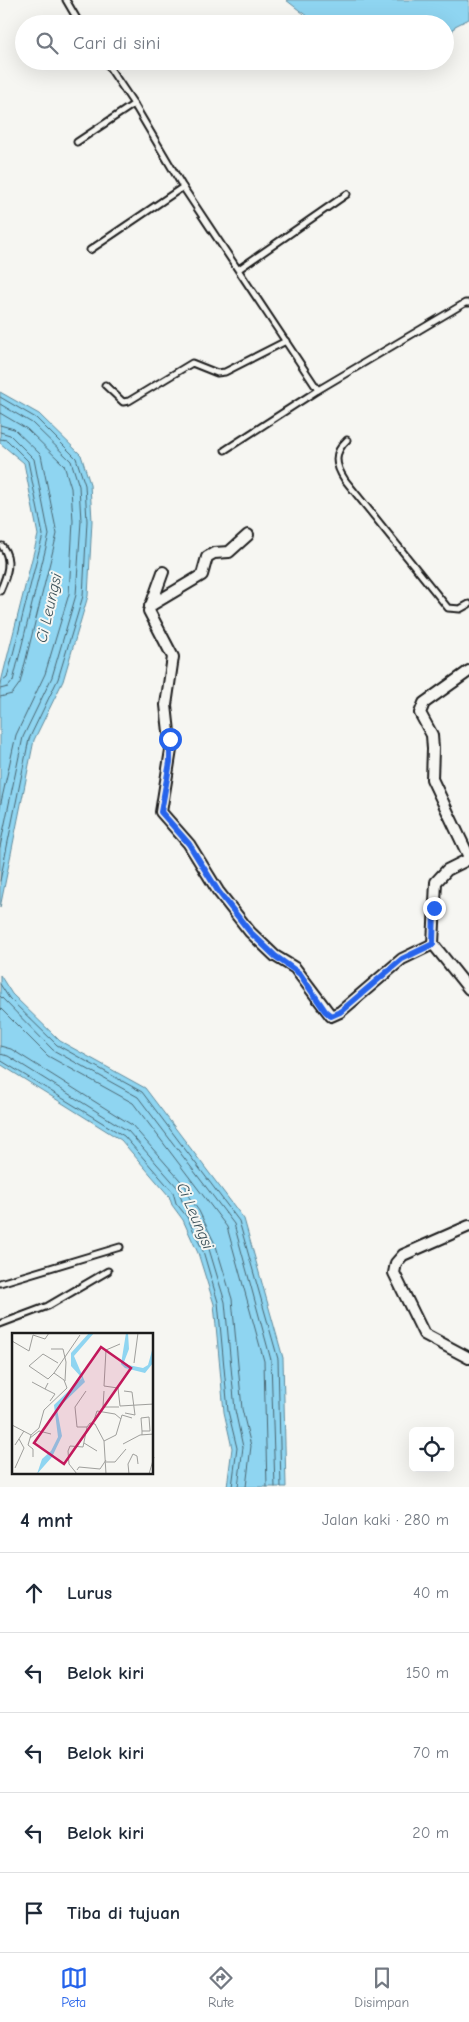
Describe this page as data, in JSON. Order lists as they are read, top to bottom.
{
  "water": ["Ci Leungsi"],
  "page": {
    "search": "Cari di sini",
    "heading": ["4 mnt", "Jalan kaki · 280 m"],
    "list": [
      ["Lurus", "40 m"],
      ["Belok kiri", "150 m"],
      ["Belok kiri", "70 m"],
      ["Belok kiri", "20 m"],
      "Tiba di tujuan"
    ],
    "nav": ["Peta", "Rute", "Disimpan"]
  }
}
